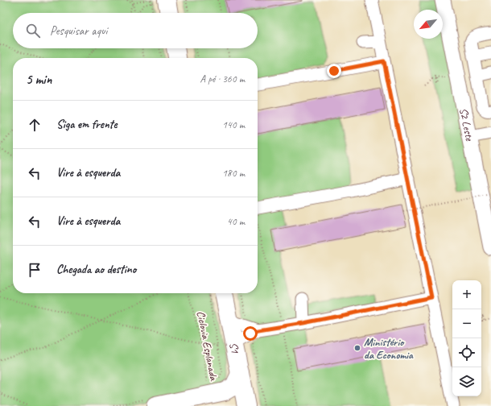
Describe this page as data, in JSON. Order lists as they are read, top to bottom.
{
  "streets": {
    "highway": ["S1"],
    "main road": ["S2 Leste"],
    "path": ["Ciclovia Esplanada"]
  },
  "places": ["Ministério da Economia"],
  "north": "bottom left",
  "page": {
    "search": "Pesquisar aqui",
    "heading": ["5 min", "A pé · 360 m"],
    "list": [
      ["Siga em frente", "140 m"],
      ["Vire à esquerda", "180 m"],
      ["Vire à esquerda", "40 m"],
      "Chegada ao destino"
    ],
    "map_buttons": ["+", "−"]
  }
}
